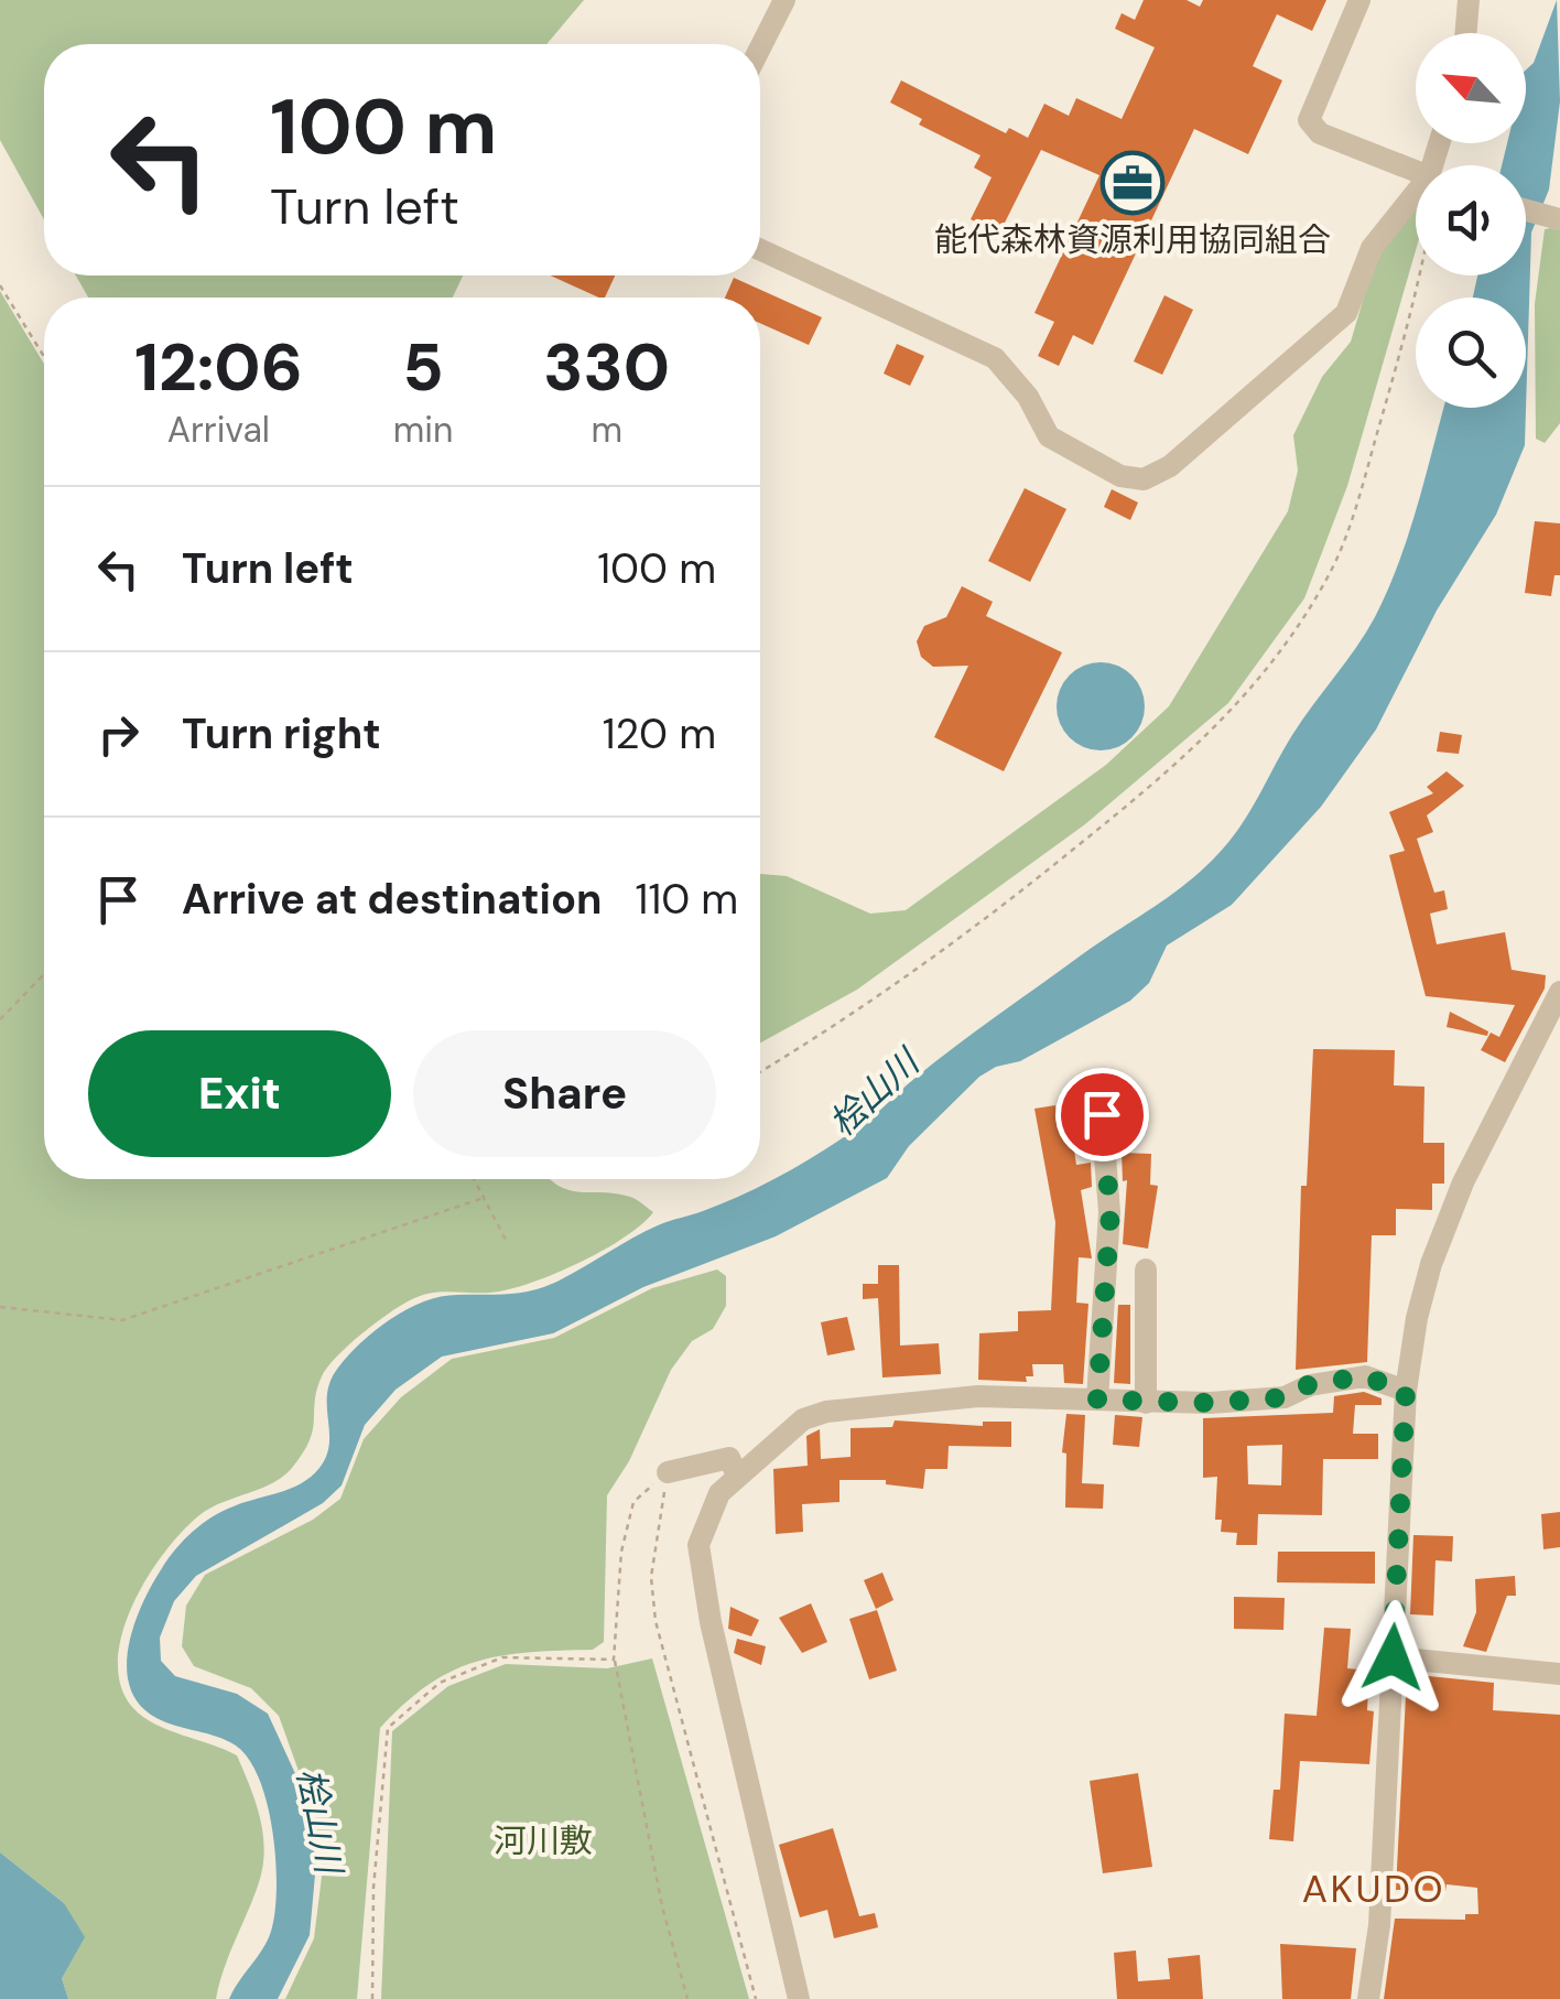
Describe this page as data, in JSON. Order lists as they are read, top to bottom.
{
  "districts": ["AKUDO"],
  "water": ["桧山川"],
  "parks": ["河川敷"],
  "places": {
    "office": ["能代森林資源利用協同組合"]
  },
  "north": "top left",
  "page": {
    "turn": ["100 m", "Turn left"],
    "eta": [
      "12:06",
      "Arrival",
      "5",
      "min",
      "330",
      "m"
    ],
    "list": [
      {
        "name": "Turn left",
        "value": "100 m"
      },
      {
        "name": "Turn right",
        "value": "120 m"
      },
      {
        "name": "Arrive at destination",
        "value": "110 m"
      }
    ],
    "buttons": ["Exit", "Share"]
  }
}
